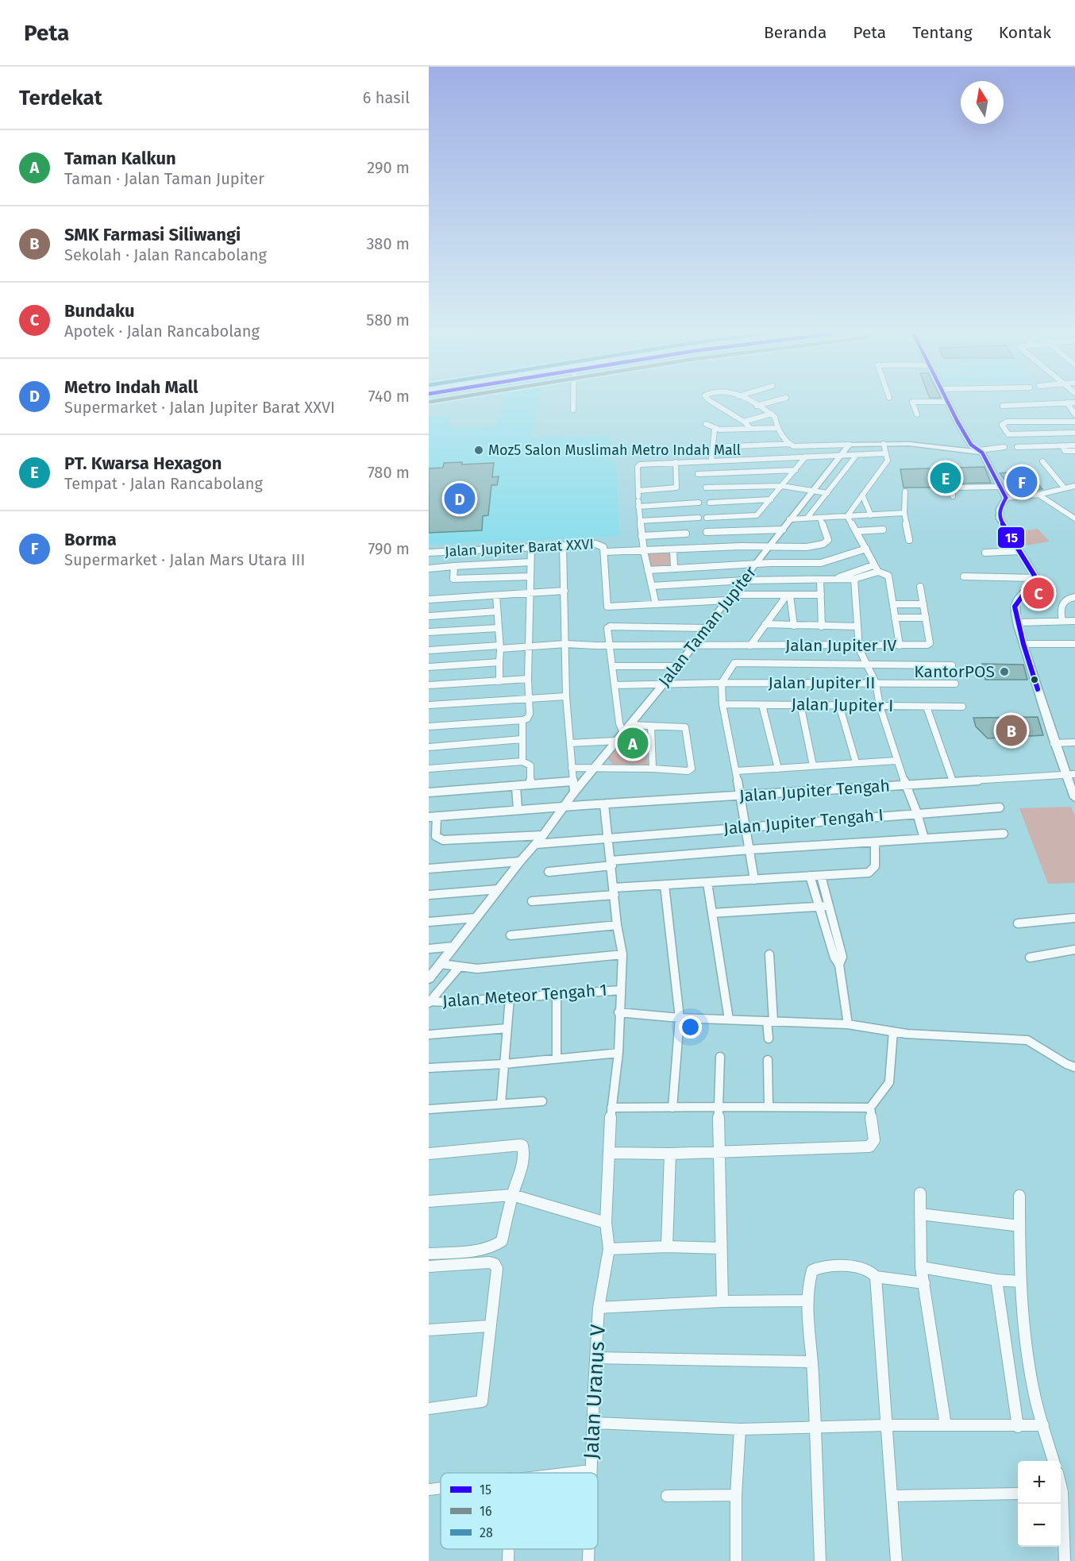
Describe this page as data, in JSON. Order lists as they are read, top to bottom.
{
  "streets": {
    "street": [
      "Jalan Jupiter Barat XXVI",
      "Jalan Taman Jupiter",
      "Jalan Jupiter IV",
      "Jalan Jupiter II",
      "Jalan Jupiter I",
      "Jalan Jupiter Tengah",
      "Jalan Jupiter Tengah I",
      "Jalan Meteor Tengah 1",
      "Jalan Uranus V"
    ]
  },
  "crossings": [
    ["Jalan Taman Jupiter", "Jalan Jupiter IV"],
    ["Jalan Taman Jupiter", "Jalan Jupiter II"],
    ["Jalan Taman Jupiter", "Jalan Jupiter Tengah"],
    ["Jalan Taman Jupiter", "Jalan Jupiter Tengah I"],
    ["Jalan Jupiter Tengah", "Jalan Uranus V"],
    ["Jalan Jupiter Tengah I", "Jalan Uranus V"],
    ["Jalan Meteor Tengah 1", "Jalan Uranus V"]
  ],
  "places": ["Moz5 Salon Muslimah Metro Indah Mall", "KantorPOS"],
  "lines": ["transit line 15", "transit line 16"],
  "legend": ["15", "16", "28"],
  "north": "top",
  "page": {
    "header": "Peta",
    "nav": [
      "Beranda",
      "Peta",
      "Tentang",
      "Kontak"
    ],
    "heading": ["Terdekat", "6 hasil"],
    "list": [
      {
        "mark": "A",
        "name": "Taman Kalkun",
        "note": "Taman · Jalan Taman Jupiter",
        "value": "290 m"
      },
      {
        "mark": "B",
        "name": "SMK Farmasi Siliwangi",
        "note": "Sekolah · Jalan Rancabolang",
        "value": "380 m"
      },
      {
        "mark": "C",
        "name": "Bundaku",
        "note": "Apotek · Jalan Rancabolang",
        "value": "580 m"
      },
      {
        "mark": "D",
        "name": "Metro Indah Mall",
        "note": "Supermarket · Jalan Jupiter Barat XXVI",
        "value": "740 m"
      },
      {
        "mark": "E",
        "name": "PT. Kwarsa Hexagon",
        "note": "Tempat · Jalan Rancabolang",
        "value": "780 m"
      },
      {
        "mark": "F",
        "name": "Borma",
        "note": "Supermarket · Jalan Mars Utara III",
        "value": "790 m"
      }
    ],
    "pins": [
      "E",
      "F",
      "D",
      "C",
      "B",
      "A"
    ],
    "map_buttons": ["+", "−"]
  }
}
